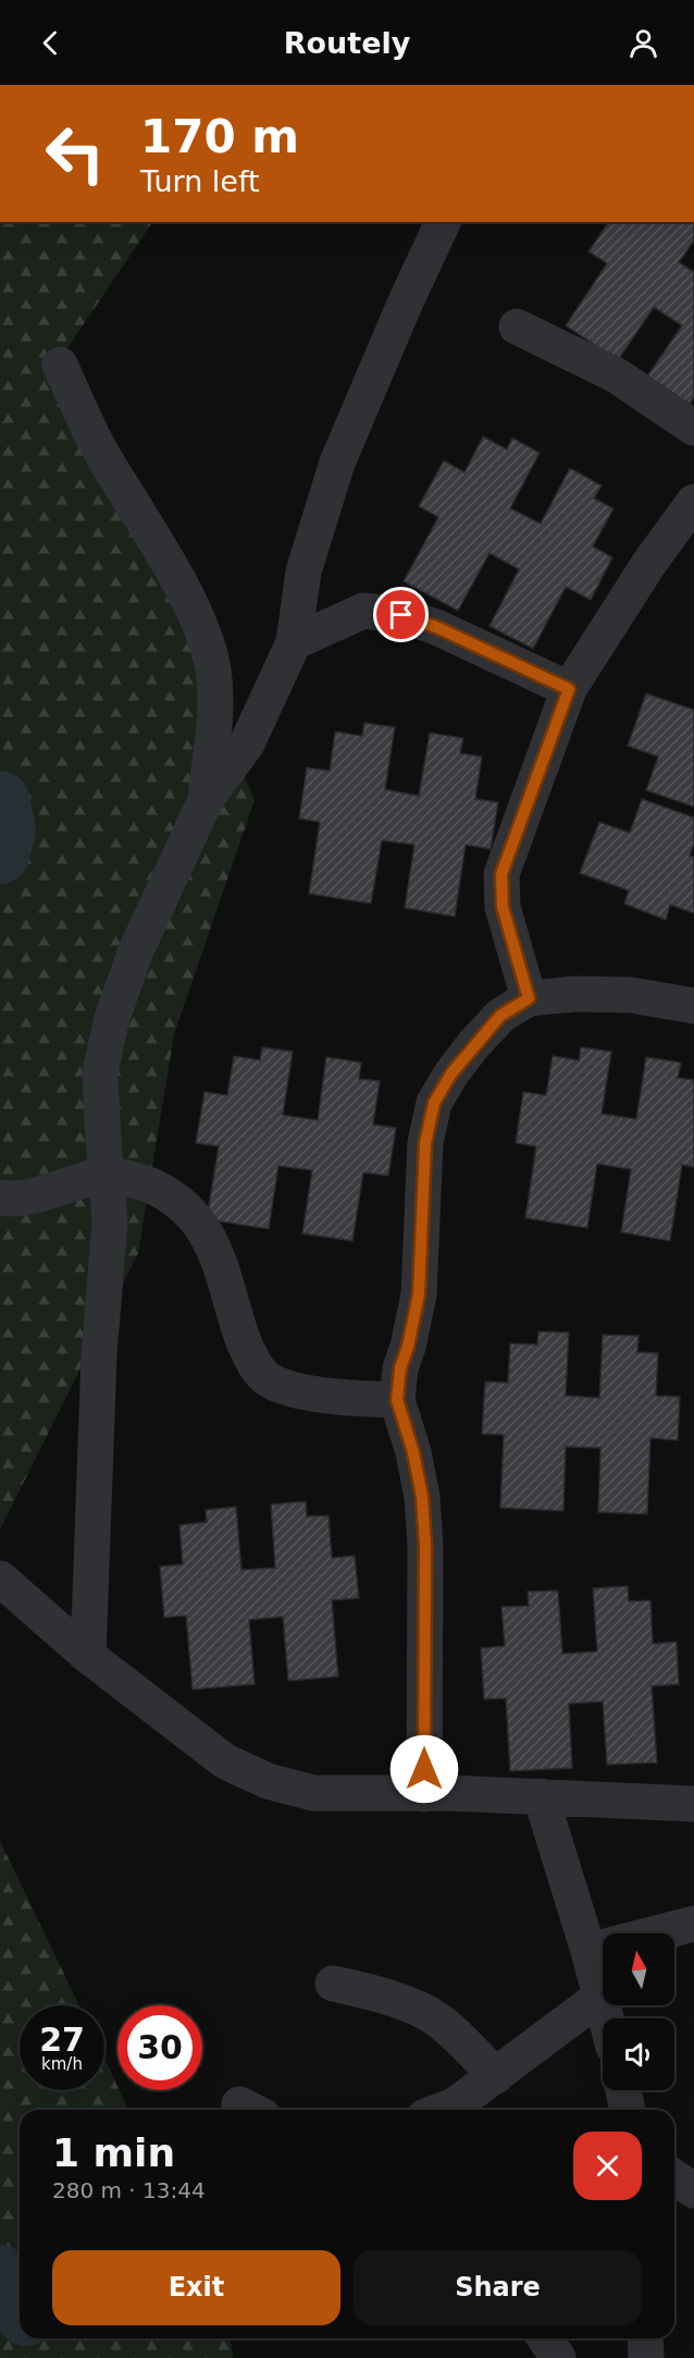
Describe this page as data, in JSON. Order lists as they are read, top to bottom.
{
  "north": "top",
  "page": {
    "header": "Routely",
    "turn": ["170 m", "Turn left"],
    "speed": "27 km/h",
    "limit": "30",
    "heading": ["1 min", "280 m · 13:44"],
    "buttons": ["Exit", "Share"]
  }
}
